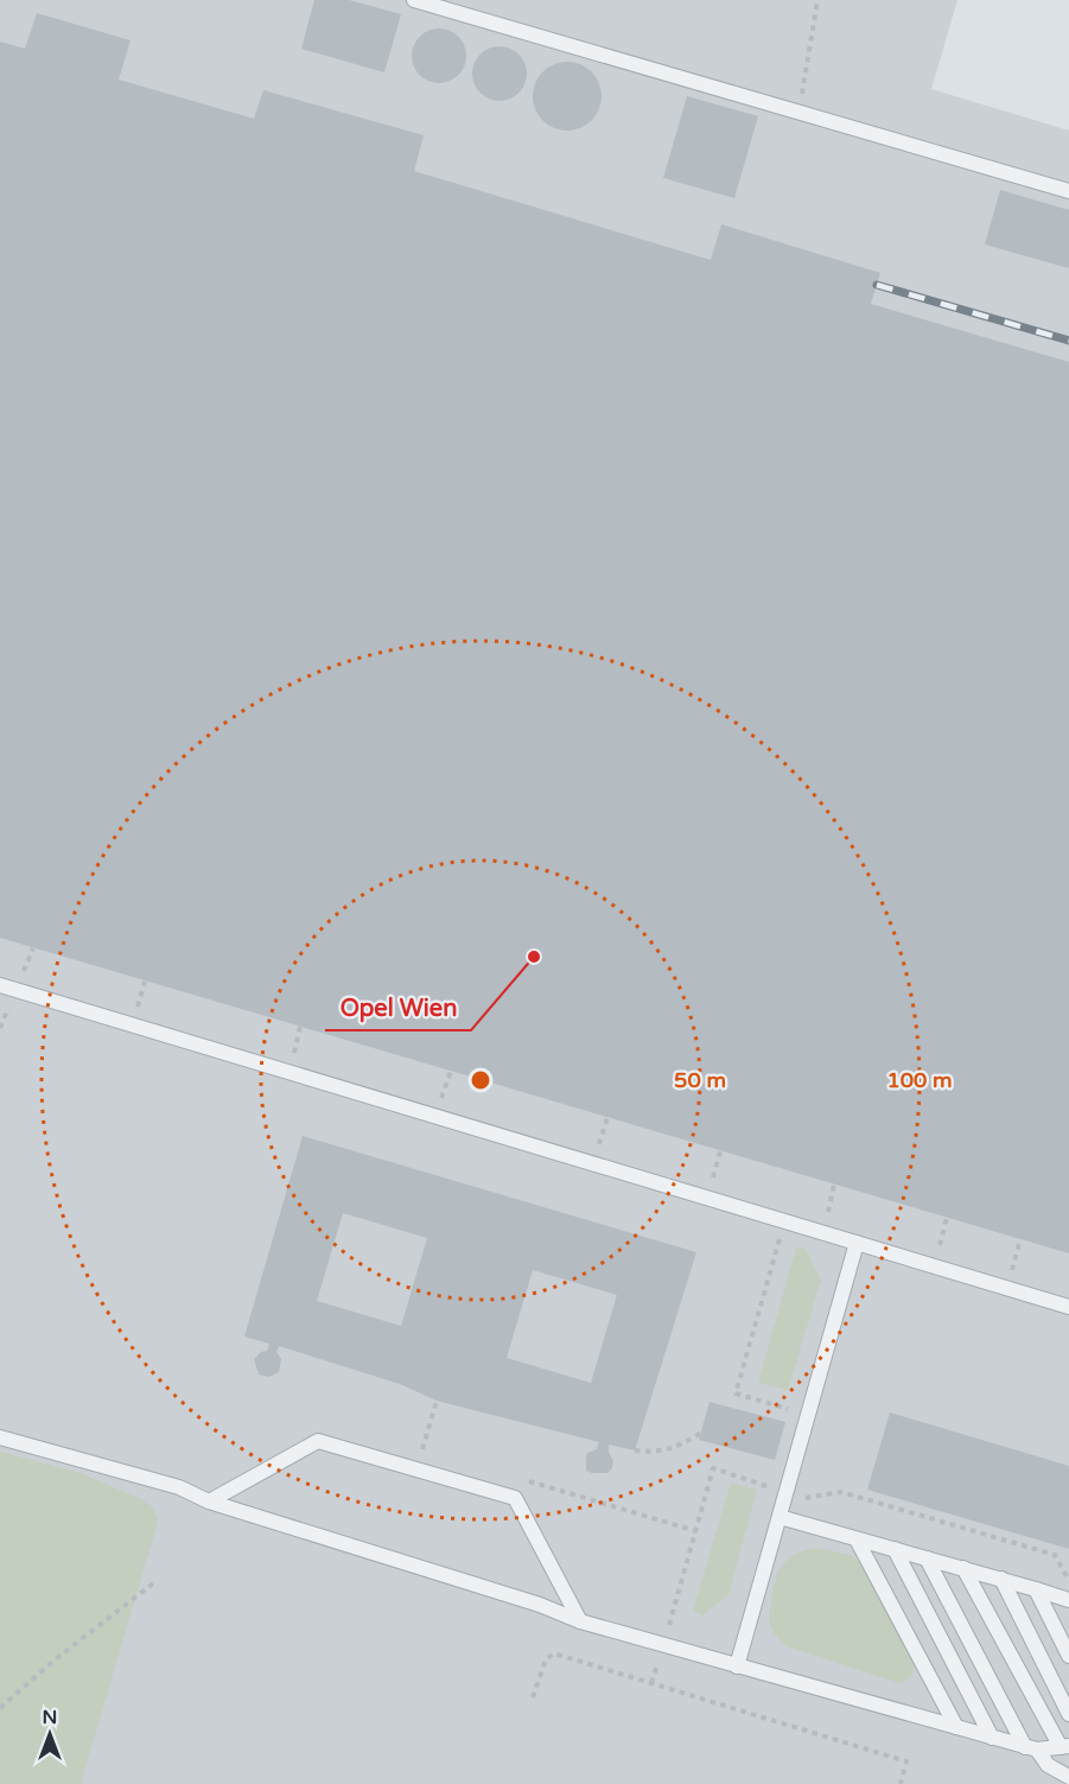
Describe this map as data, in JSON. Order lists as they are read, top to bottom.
{
  "places": ["Opel Wien"],
  "north": "top",
  "rings": ["50 m", "100 m"]
}
